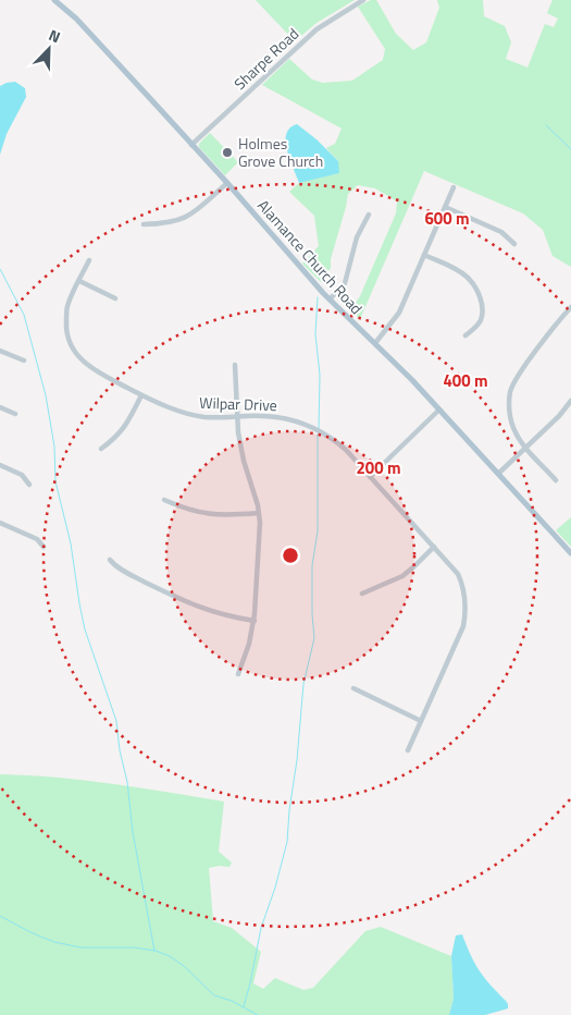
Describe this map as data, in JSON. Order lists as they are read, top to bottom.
{
  "streets": {
    "main road": ["Alamance Church Road"],
    "street": ["Sharpe Road", "Wilpar Drive"]
  },
  "crossings": [
    ["Sharpe Road", "Alamance Church Road"]
  ],
  "places": ["Holmes Grove Church"],
  "north": "top right",
  "rings": ["600 m", "400 m", "200 m"]
}
